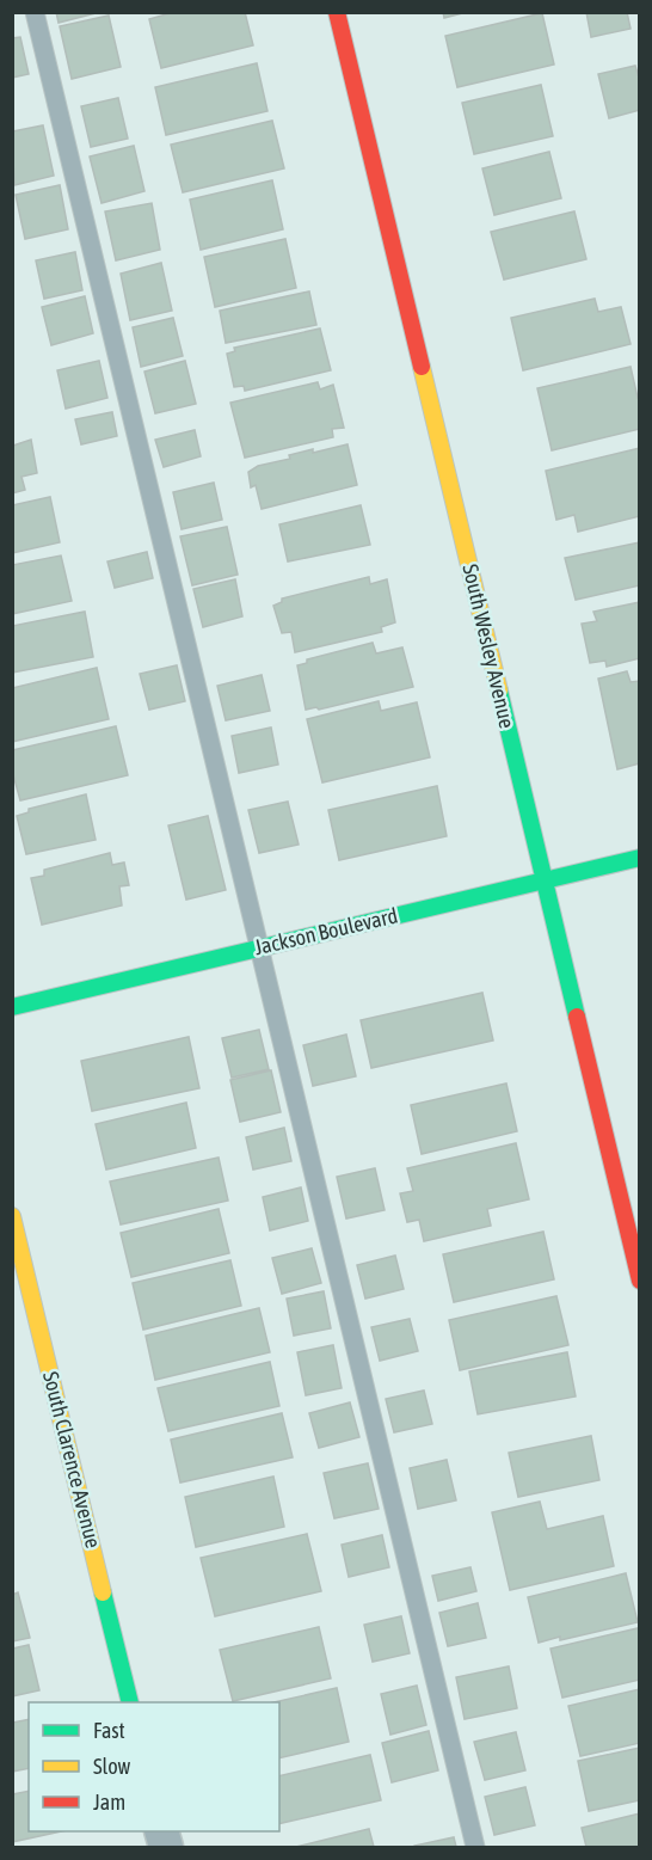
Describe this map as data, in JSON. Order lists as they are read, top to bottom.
{
  "streets": {
    "street": ["South Wesley Avenue", "Jackson Boulevard", "South Clarence Avenue"]
  },
  "crossings": [
    ["South Wesley Avenue", "Jackson Boulevard"]
  ],
  "legend": ["Fast", "Slow", "Jam"]
}
